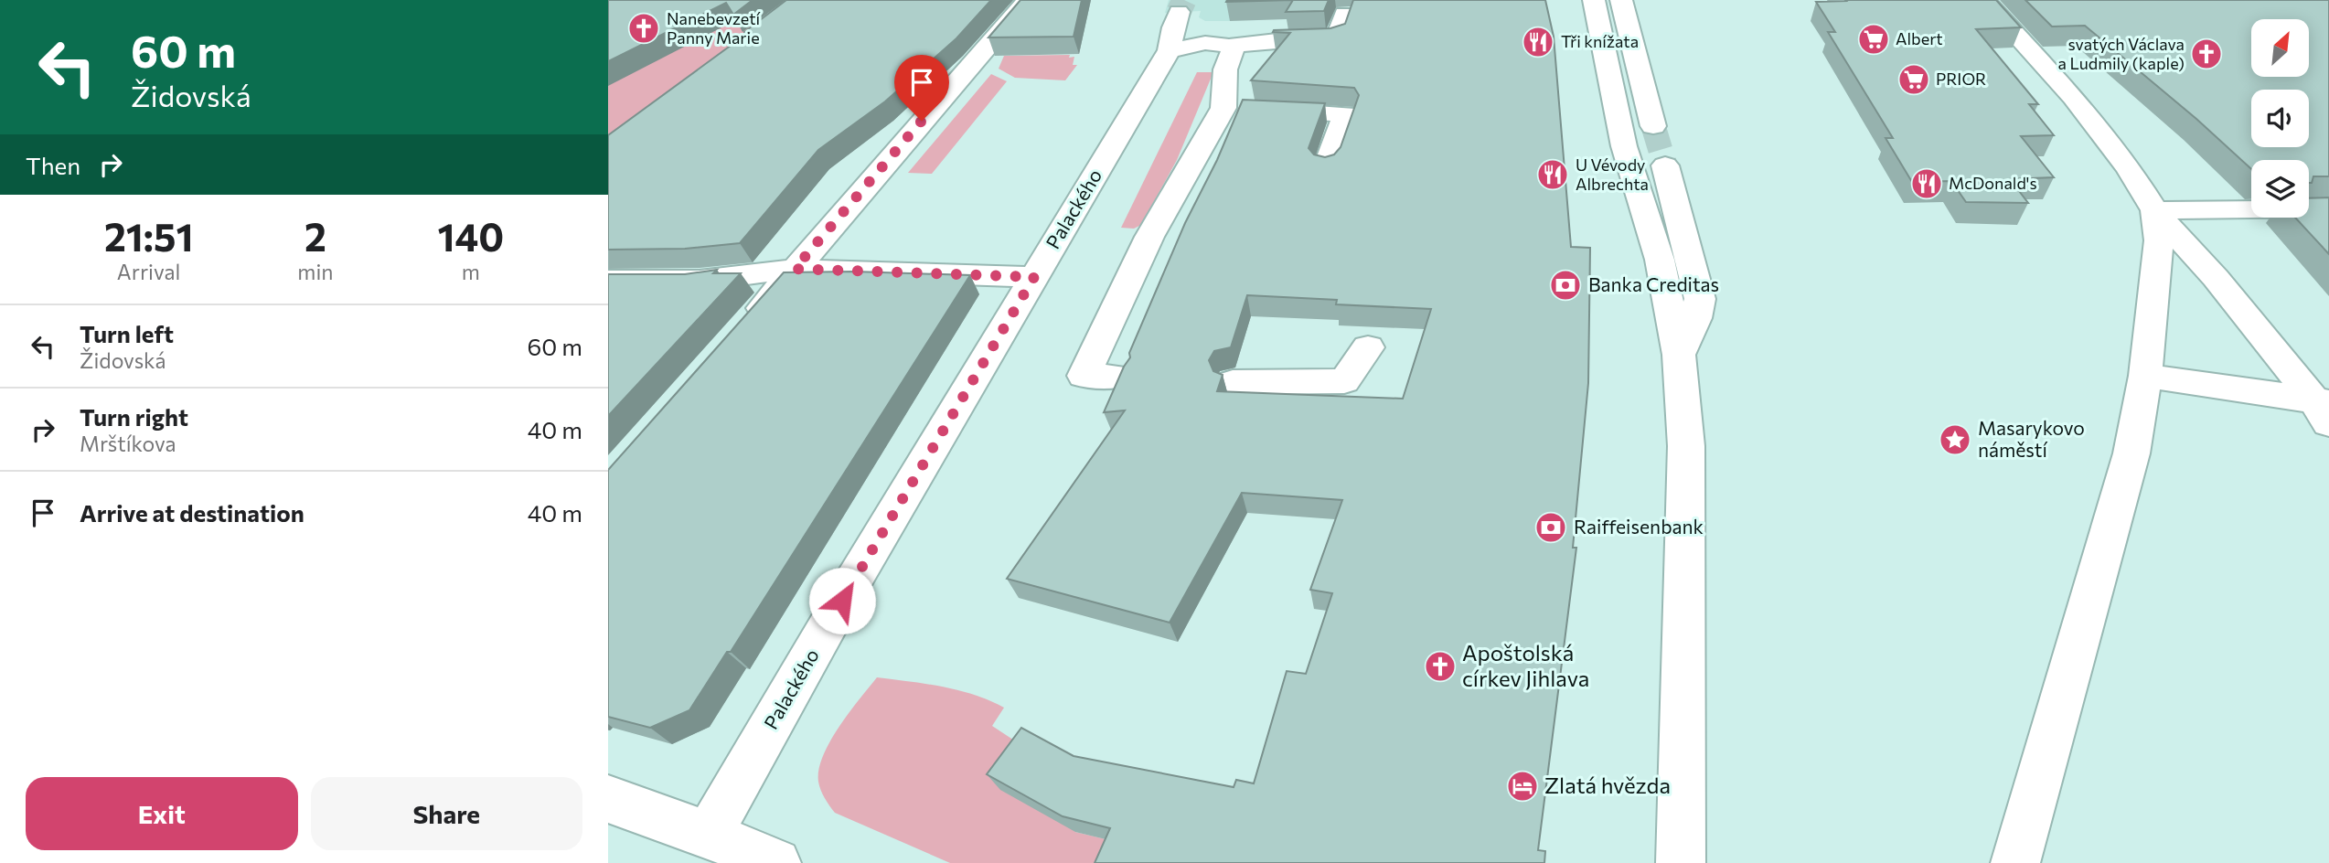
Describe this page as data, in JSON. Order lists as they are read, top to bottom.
{
  "streets": {
    "street": ["Palackého"]
  },
  "places": {
    "church": ["Nanebevzetí Panny Marie", "svatých Václava a Ludmily (kaple)", "Apoštolská církev Jihlava"],
    "supermarket": ["Albert", "PRIOR"],
    "restaurant": ["Tři knížata", "U Vévody Albrechta", "McDonald's"],
    "bank": ["Banka Creditas", "Raiffeisenbank"],
    "place": ["Masarykovo náměstí"],
    "hotel": ["Zlatá hvězda"]
  },
  "north": "top right",
  "page": {
    "turn": ["60 m", "Židovská"],
    "then": "Then",
    "eta": [
      "21:51",
      "Arrival",
      "2",
      "min",
      "140",
      "m"
    ],
    "list": [
      {
        "name": "Turn left",
        "note": "Židovská",
        "value": "60 m"
      },
      {
        "name": "Turn right",
        "note": "Mrštíkova",
        "value": "40 m"
      },
      {
        "name": "Arrive at destination",
        "value": "40 m"
      }
    ],
    "buttons": ["Exit", "Share"]
  }
}
